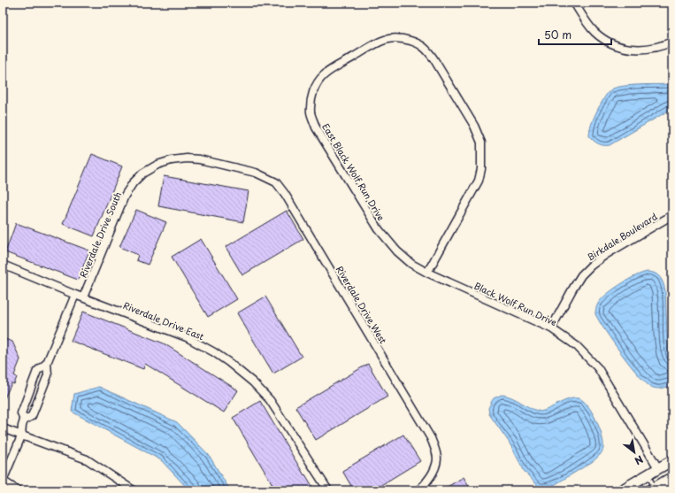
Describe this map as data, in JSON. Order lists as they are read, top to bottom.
{
  "streets": {
    "street": [
      "East Black Wolf Run Drive",
      "Riverdale Drive South",
      "Birkdale Boulevard",
      "Black Wolf Run Drive",
      "Riverdale Drive West",
      "Riverdale Drive East"
    ]
  },
  "crossings": [
    ["East Black Wolf Run Drive", "Black Wolf Run Drive"],
    ["Riverdale Drive South", "Riverdale Drive West"],
    ["Riverdale Drive South", "Riverdale Drive East"],
    ["Birkdale Boulevard", "Black Wolf Run Drive"]
  ],
  "scale_bar": "50 m",
  "north": "bottom right"
}
